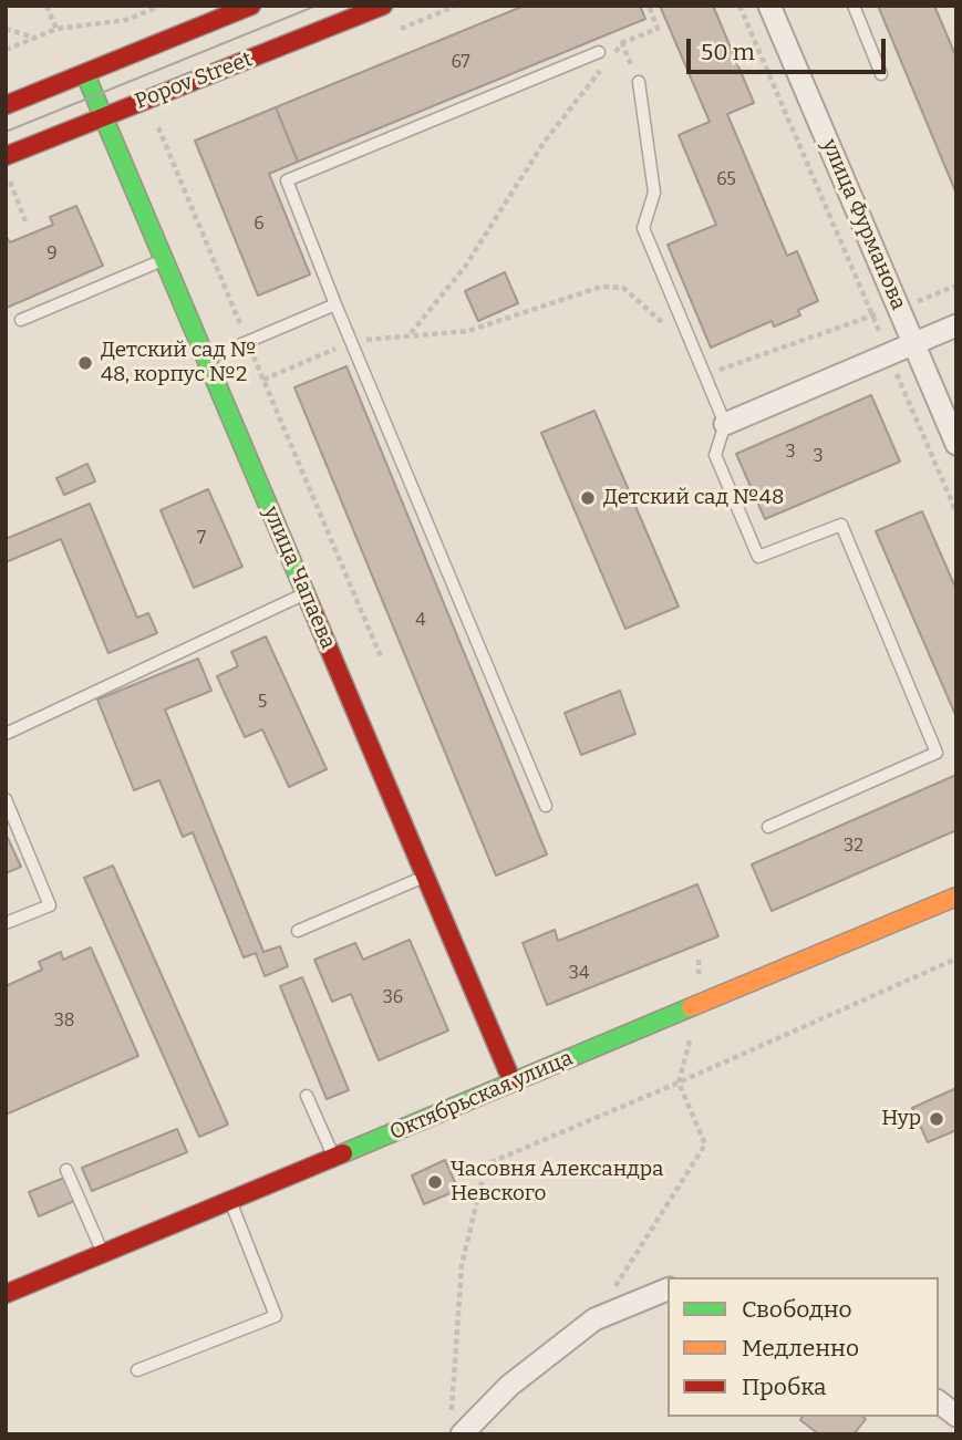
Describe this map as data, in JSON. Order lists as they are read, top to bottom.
{
  "streets": {
    "street": [
      "Popov Street",
      "улица Фурманова",
      "улица Чапаева",
      "Октябрьская улица"
    ]
  },
  "crossings": [
    ["Popov Street", "улица Чапаева"],
    ["улица Чапаева", "Октябрьская улица"]
  ],
  "places": [
    "Детский сад № 48, корпус №2",
    "Детский сад №48",
    "Нур",
    "Часовня Александра Невского"
  ],
  "house_numbers": [
    "67",
    "65",
    "6",
    "9",
    "3",
    "3",
    "7",
    "4",
    "5",
    "32",
    "34",
    "36",
    "38"
  ],
  "legend": ["Свободно", "Медленно", "Пробка"],
  "scale_bar": "50 m"
}
